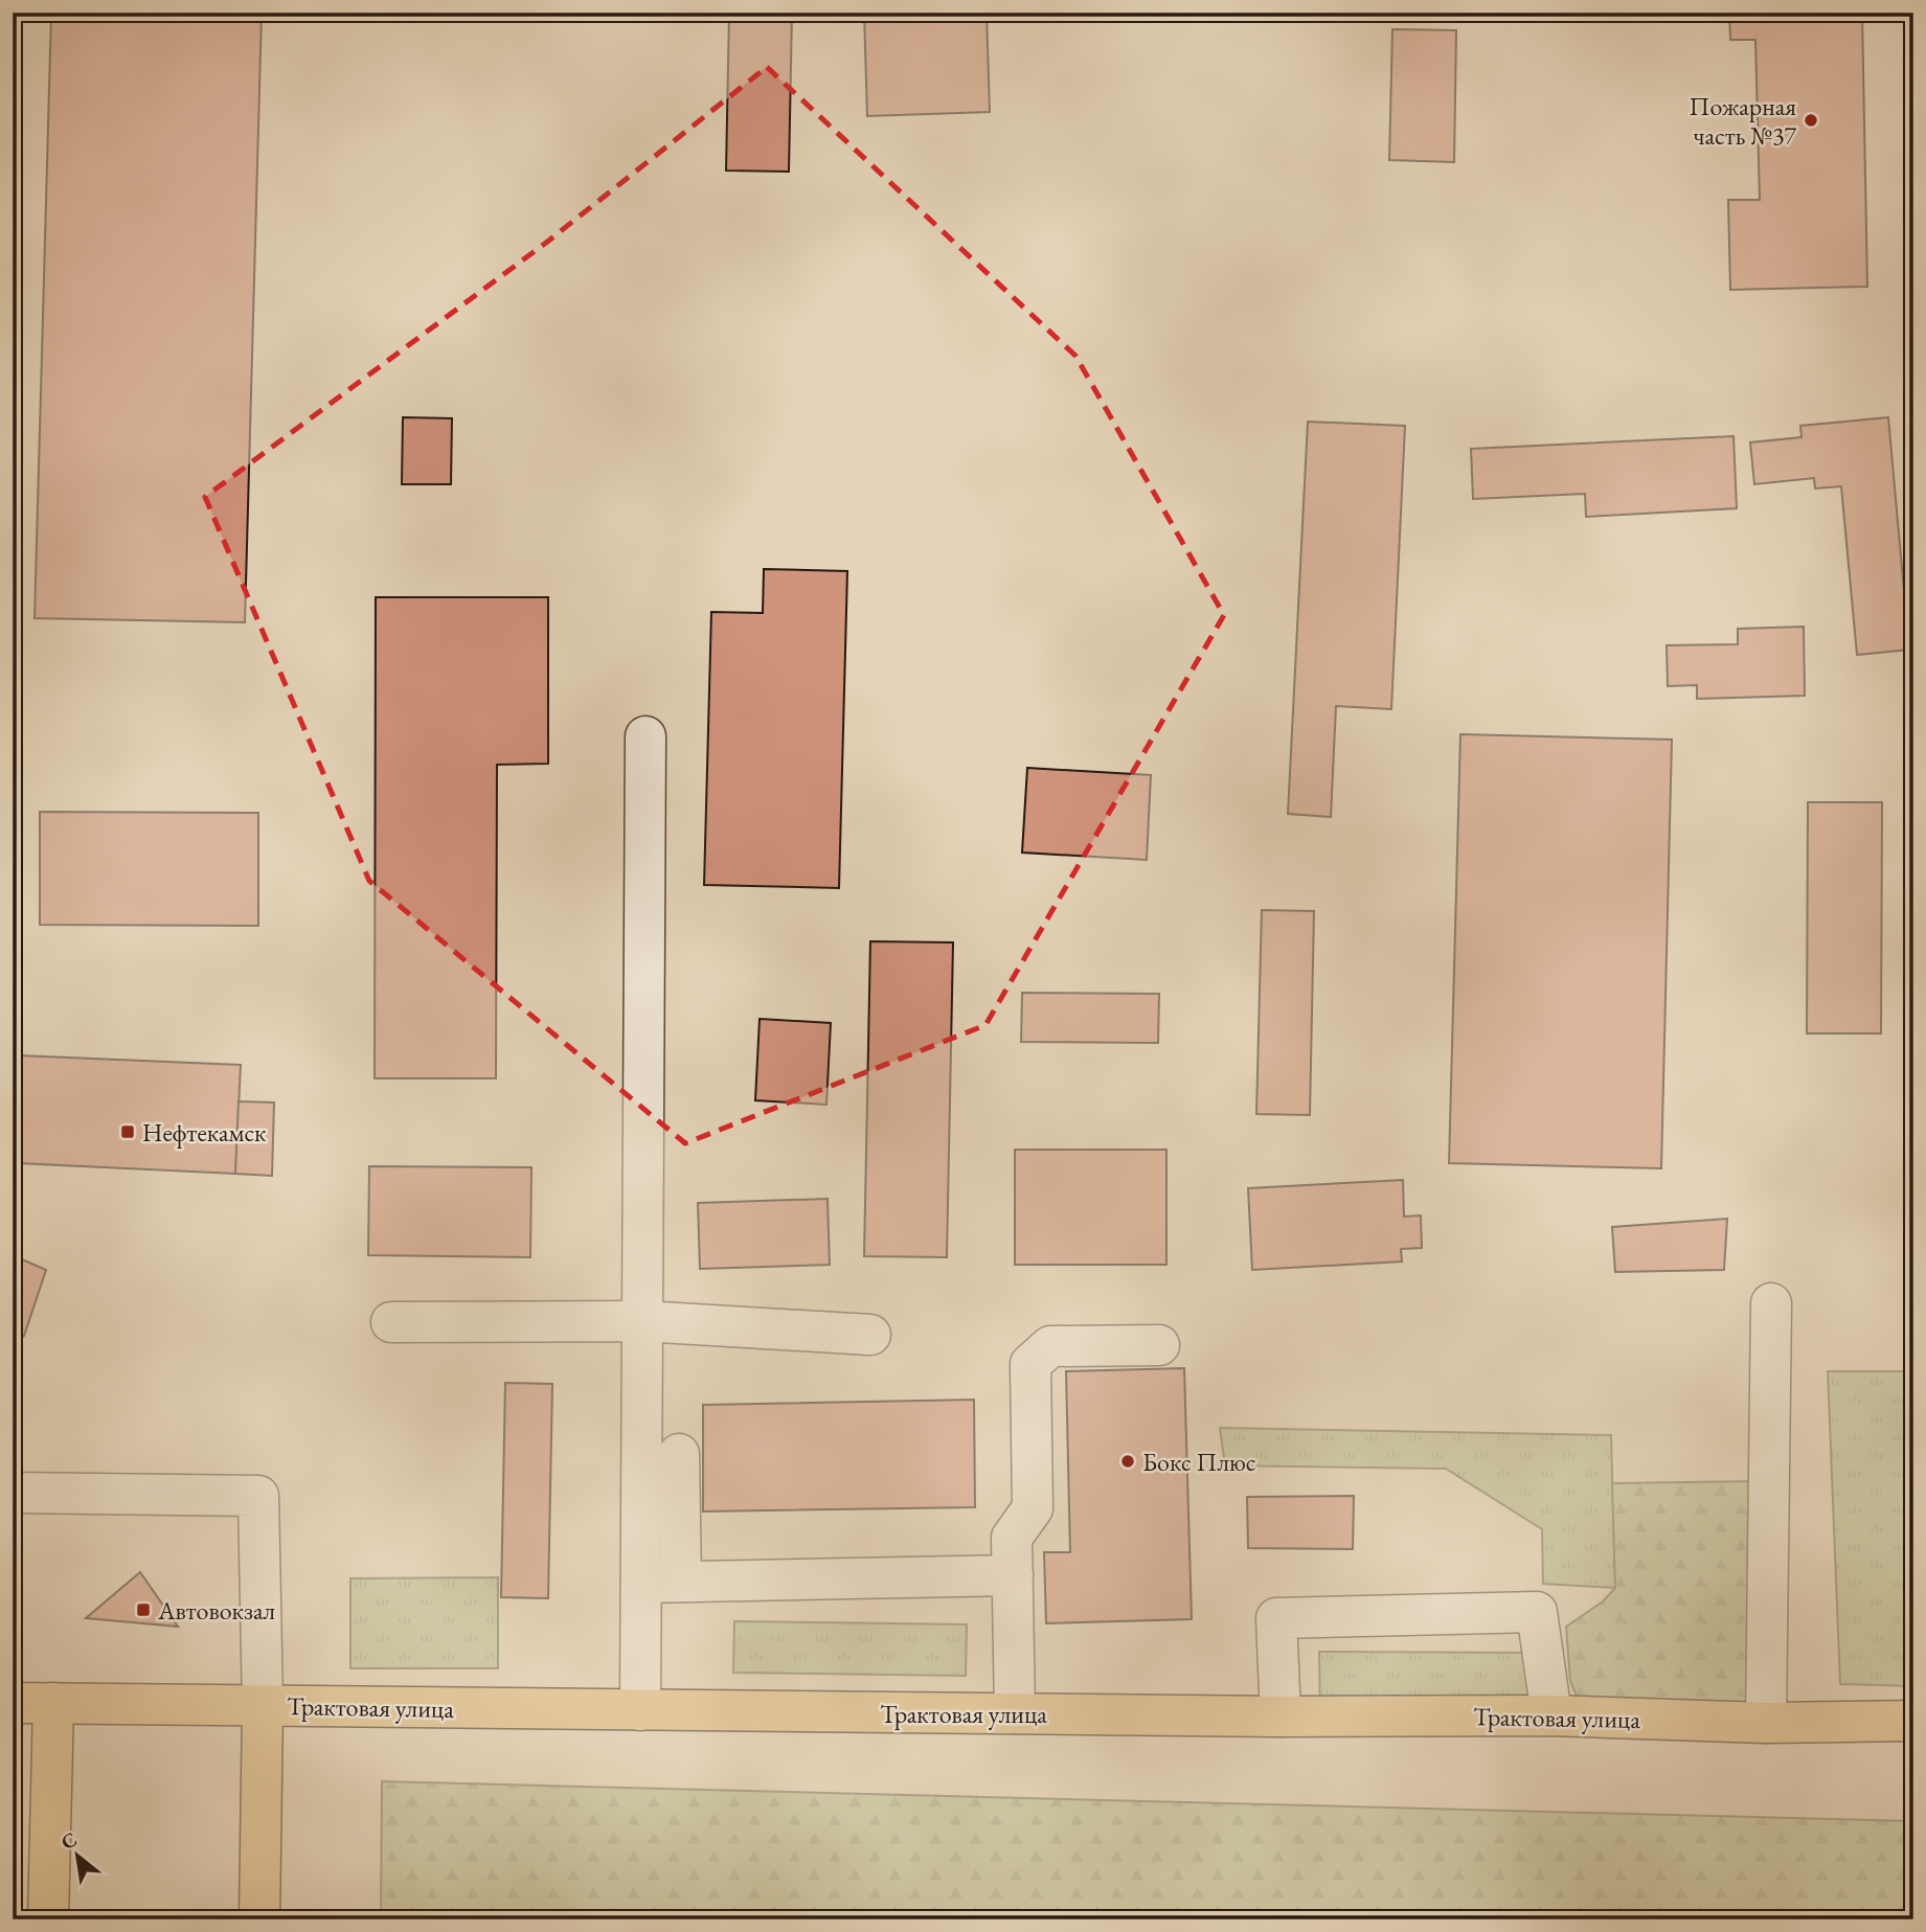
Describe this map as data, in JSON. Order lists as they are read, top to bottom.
{
  "streets": {
    "main road": ["Трактовая улица"]
  },
  "places": {
    "other": ["Пожарная часть №37", "Бокс Плюс"],
    "transit": ["Нефтекамск", "Автовокзал"]
  },
  "north": "top left"
}
